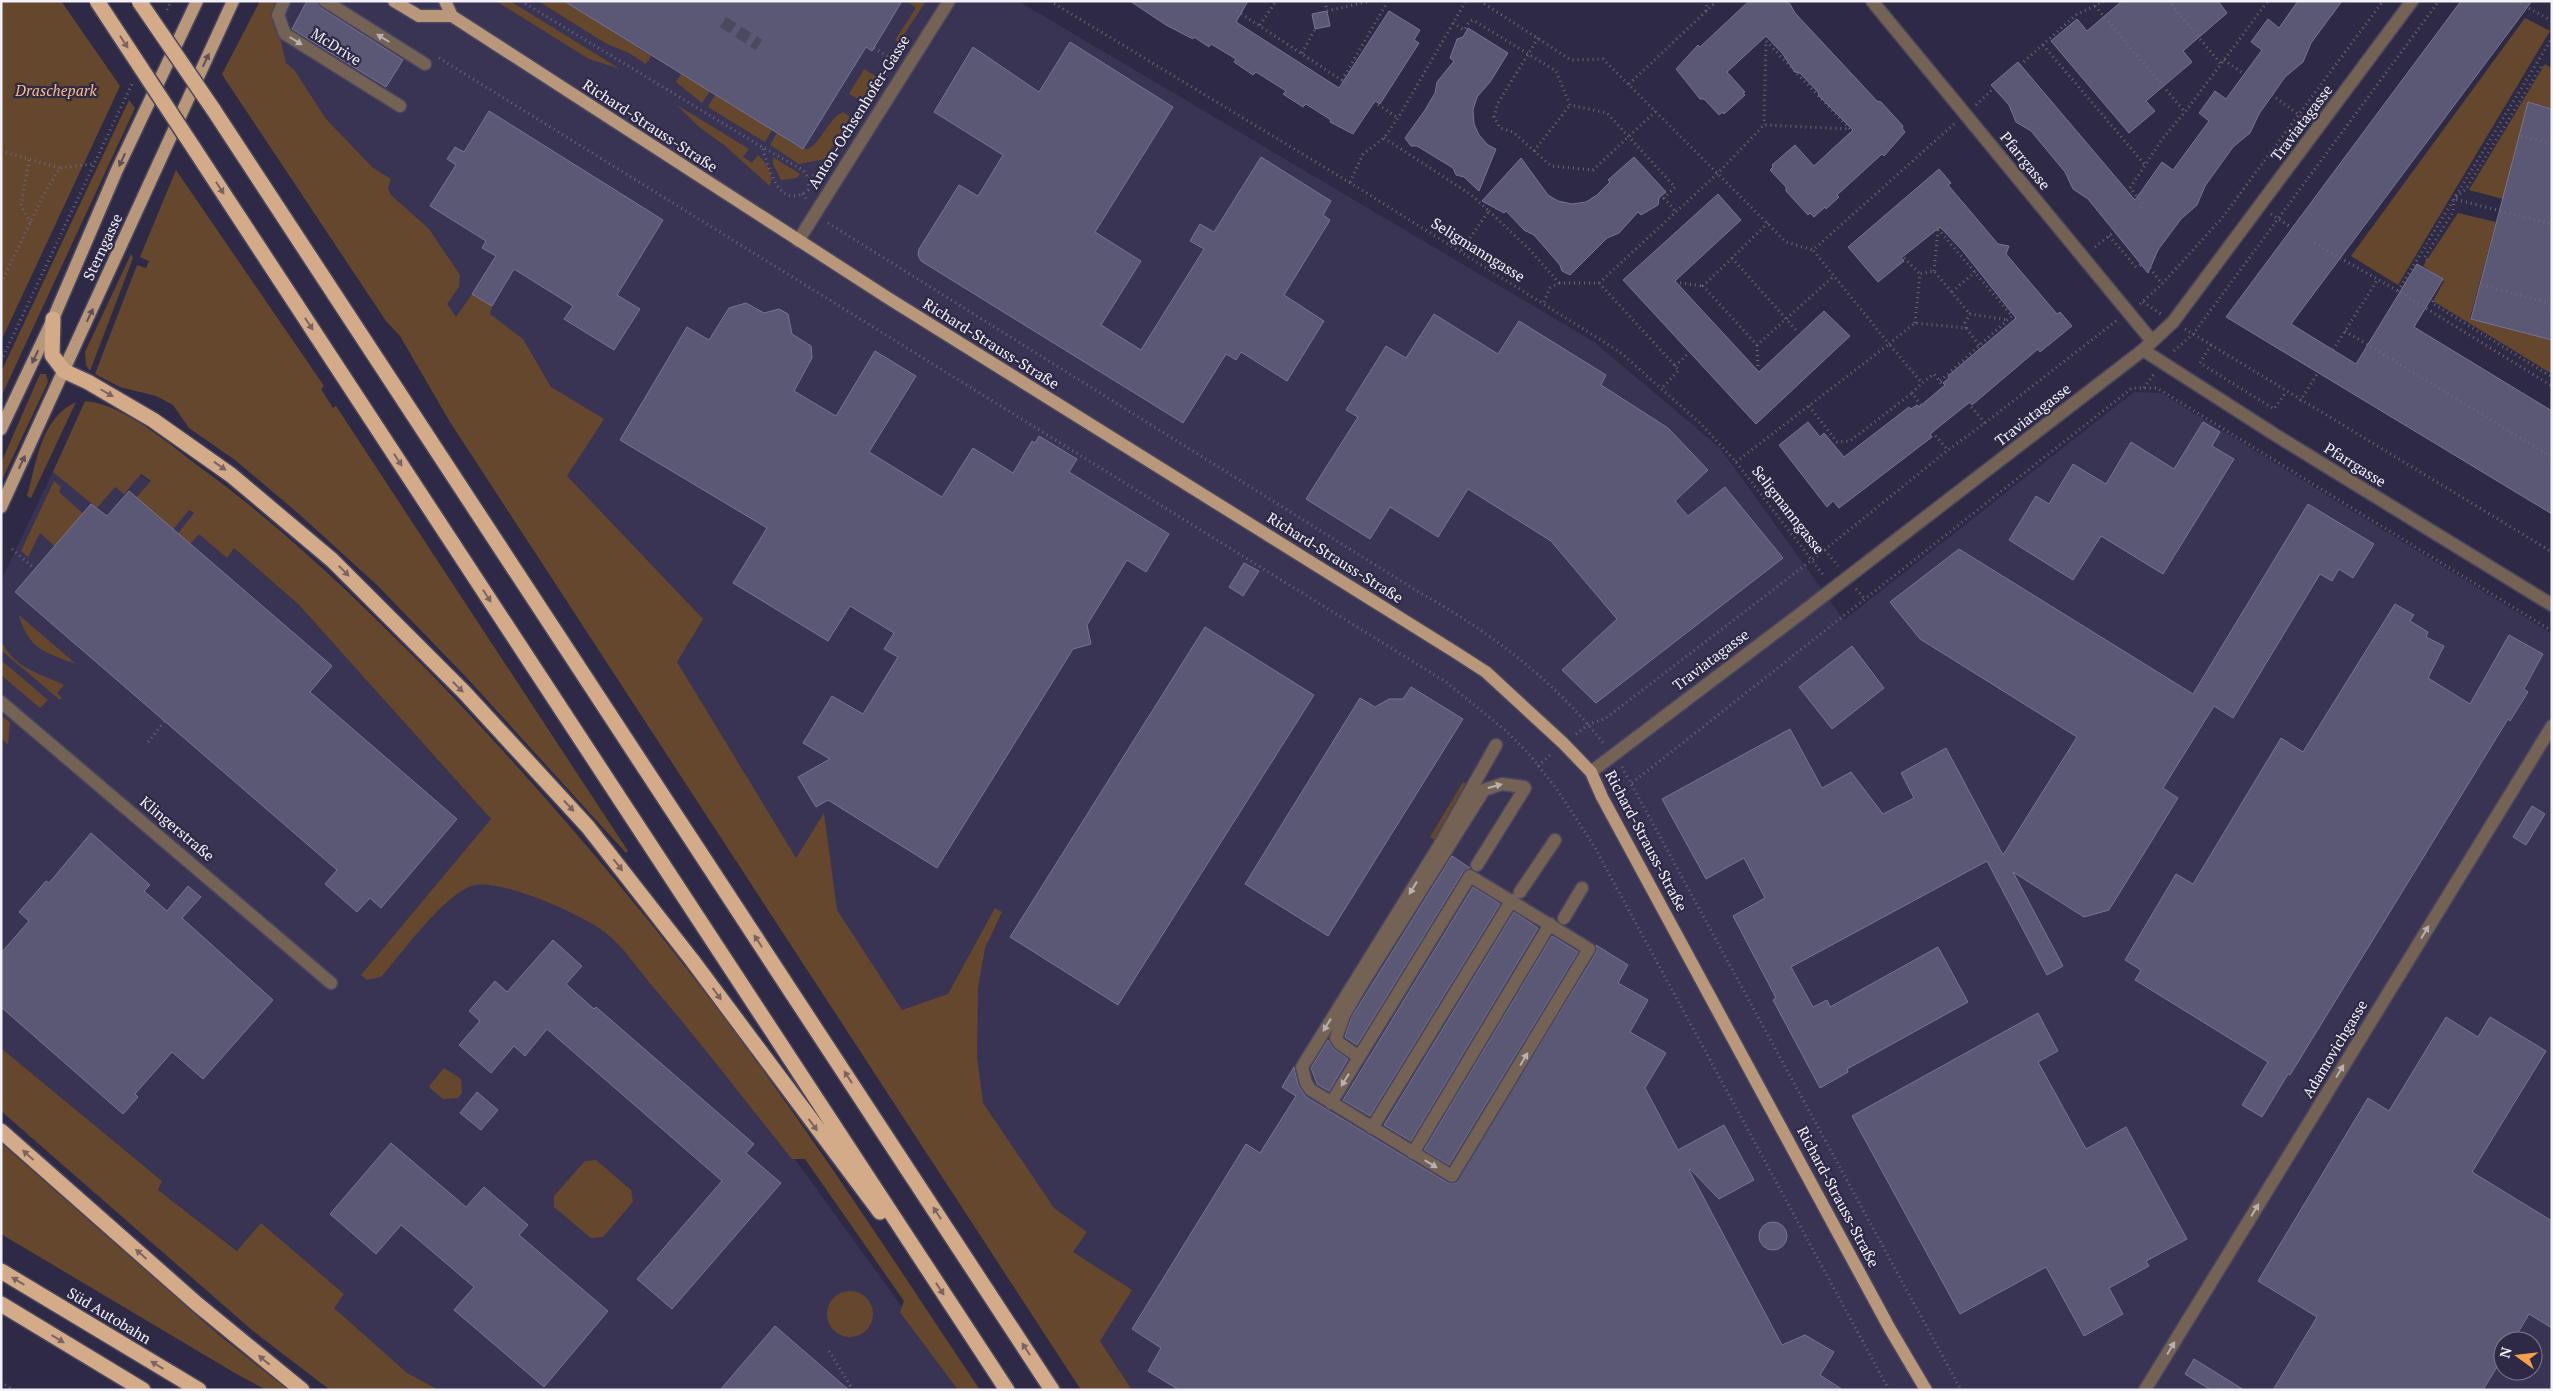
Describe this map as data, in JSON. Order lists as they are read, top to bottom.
{
  "streets": {
    "highway": ["Süd Autobahn"],
    "main road": ["Richard-Strauss-Straße", "Sterngasse"],
    "street": [
      "McDrive",
      "Anton-Ochsenhofer-Gasse",
      "Traviatagasse",
      "Pfarrgasse",
      "Klingerstraße",
      "Adamovichgasse"
    ],
    "path": ["Seligmanngasse"]
  },
  "crossings": [
    ["Anton-Ochsenhofer-Gasse", "Richard-Strauss-Straße"],
    ["Traviatagasse", "Richard-Strauss-Straße"],
    ["Traviatagasse", "Pfarrgasse"],
    ["Traviatagasse", "Seligmanngasse"]
  ],
  "one_way": ["Adamovichgasse"],
  "parks": ["Draschepark"],
  "north": "left"
}
